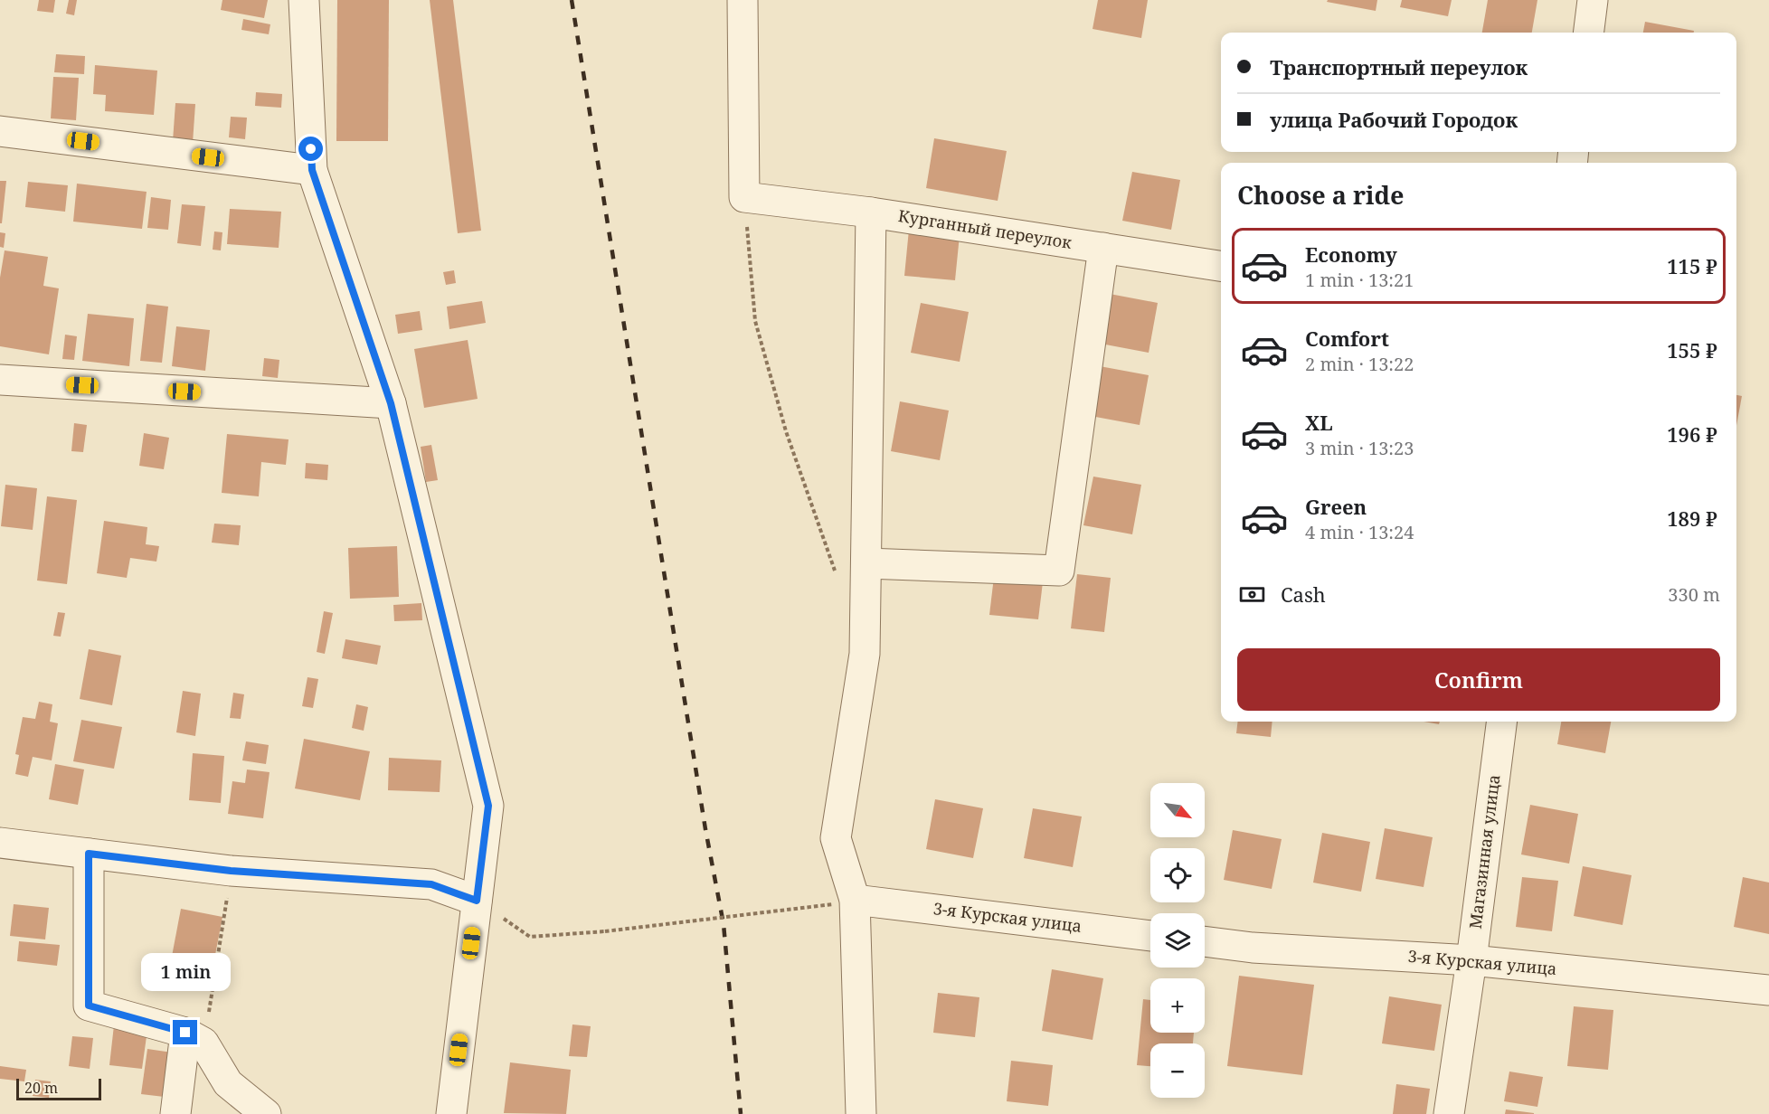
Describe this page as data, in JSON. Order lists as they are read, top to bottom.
{
  "streets": {
    "street": ["Курганный переулок", "Магазинная улица", "3-я Курская улица"]
  },
  "crossings": [
    ["Магазинная улица", "3-я Курская улица"]
  ],
  "scale_bar": "20 m",
  "north": "bottom right",
  "page": {
    "banner": ["Транспортный переулок", "улица Рабочий Городок"],
    "heading": "Choose a ride",
    "list": [
      {
        "name": "Economy",
        "note": "1 min · 13:21",
        "value": "115 ₽"
      },
      {
        "name": "Comfort",
        "note": "2 min · 13:22",
        "value": "155 ₽"
      },
      {
        "name": "XL",
        "note": "3 min · 13:23",
        "value": "196 ₽"
      },
      {
        "name": "Green",
        "note": "4 min · 13:24",
        "value": "189 ₽"
      }
    ],
    "pay": ["Cash", "330 m"],
    "buttons": "Confirm",
    "map_buttons": ["+", "−"],
    "bubble": "1 min",
    "scale": "20 m"
  }
}
